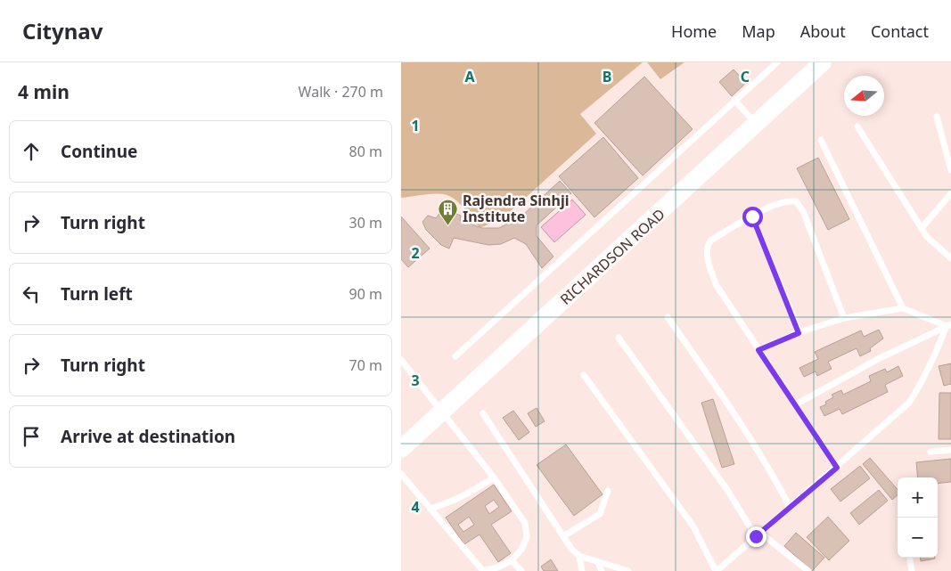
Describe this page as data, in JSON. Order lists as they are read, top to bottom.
{
  "streets": {
    "street": ["RICHARDSON ROAD"]
  },
  "places": {
    "building": ["Rajendra Sinhji Institute"]
  },
  "north": "left",
  "page": {
    "header": "Citynav",
    "nav": [
      "Home",
      "Map",
      "About",
      "Contact"
    ],
    "heading": ["4 min", "Walk · 270 m"],
    "list": [
      ["Continue", "80 m"],
      ["Turn right", "30 m"],
      ["Turn left", "90 m"],
      ["Turn right", "70 m"],
      "Arrive at destination"
    ],
    "map_buttons": ["+", "−"]
  },
  "grid": {
    "columns": ["A", "B", "C"],
    "rows": [
      "1",
      "2",
      "3",
      "4"
    ]
  }
}
